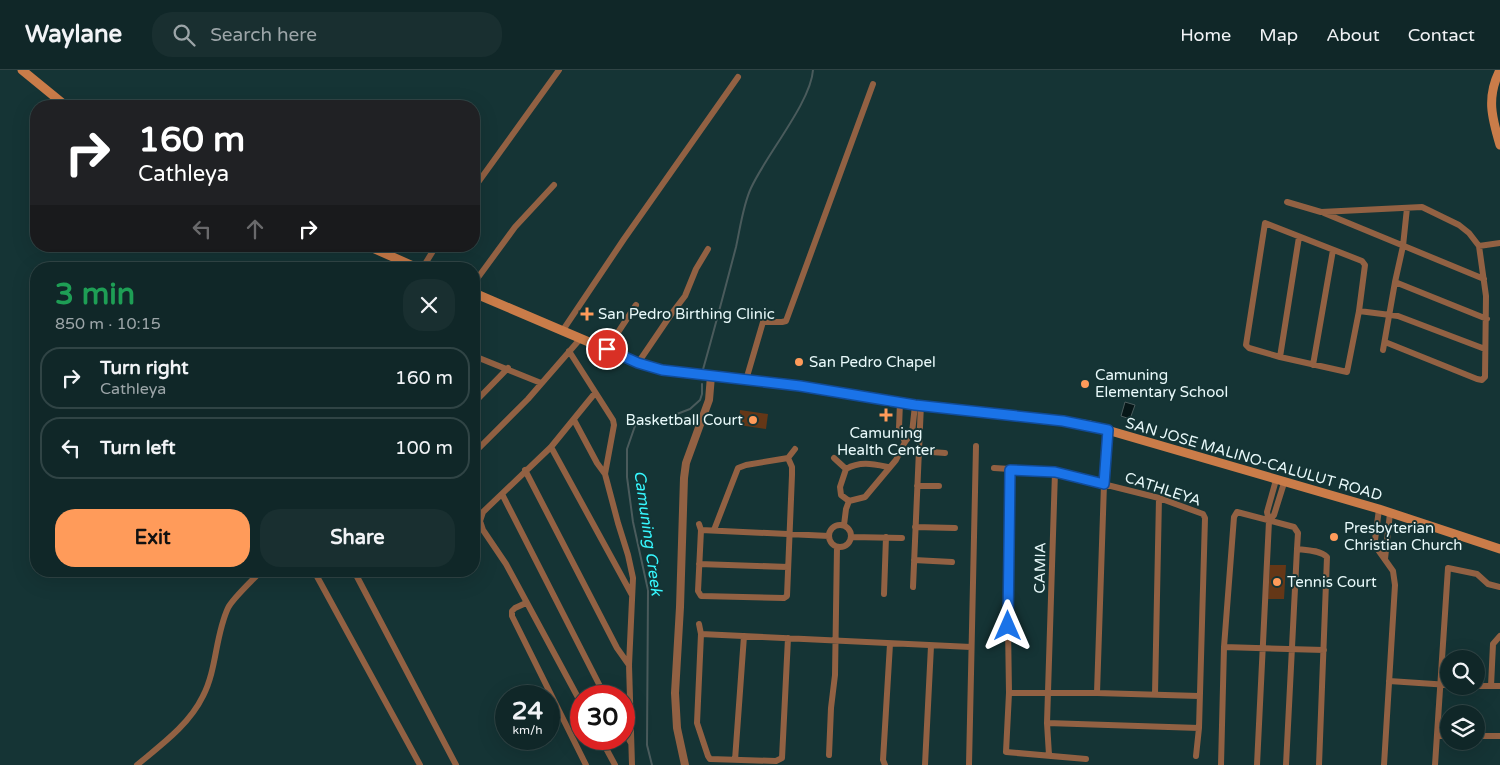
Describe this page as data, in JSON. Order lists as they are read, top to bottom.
{
  "streets": {
    "main road": ["SAN JOSE MALINO-CALULUT ROAD"],
    "street": ["CATHLEYA", "CAMIA"]
  },
  "crossings": [
    ["CATHLEYA", "CAMIA"]
  ],
  "water": ["Camuning Creek"],
  "places": {
    "health": ["San Pedro Birthing Clinic", "Camuning Health Center"],
    "other": [
      "San Pedro Chapel",
      "Camuning Elementary School",
      "Basketball Court",
      "Presbyterian Christian Church",
      "Tennis Court"
    ]
  },
  "page": {
    "header": "Waylane",
    "search": "Search here",
    "nav": [
      "Home",
      "Map",
      "About",
      "Contact"
    ],
    "turn": ["160 m", "Cathleya"],
    "heading": ["3 min", "850 m · 10:15"],
    "list": [
      {
        "name": "Turn right",
        "note": "Cathleya",
        "value": "160 m"
      },
      {
        "name": "Turn left",
        "value": "100 m"
      }
    ],
    "buttons": ["Exit", "Share"],
    "speed": "24 km/h",
    "limit": "30"
  }
}
